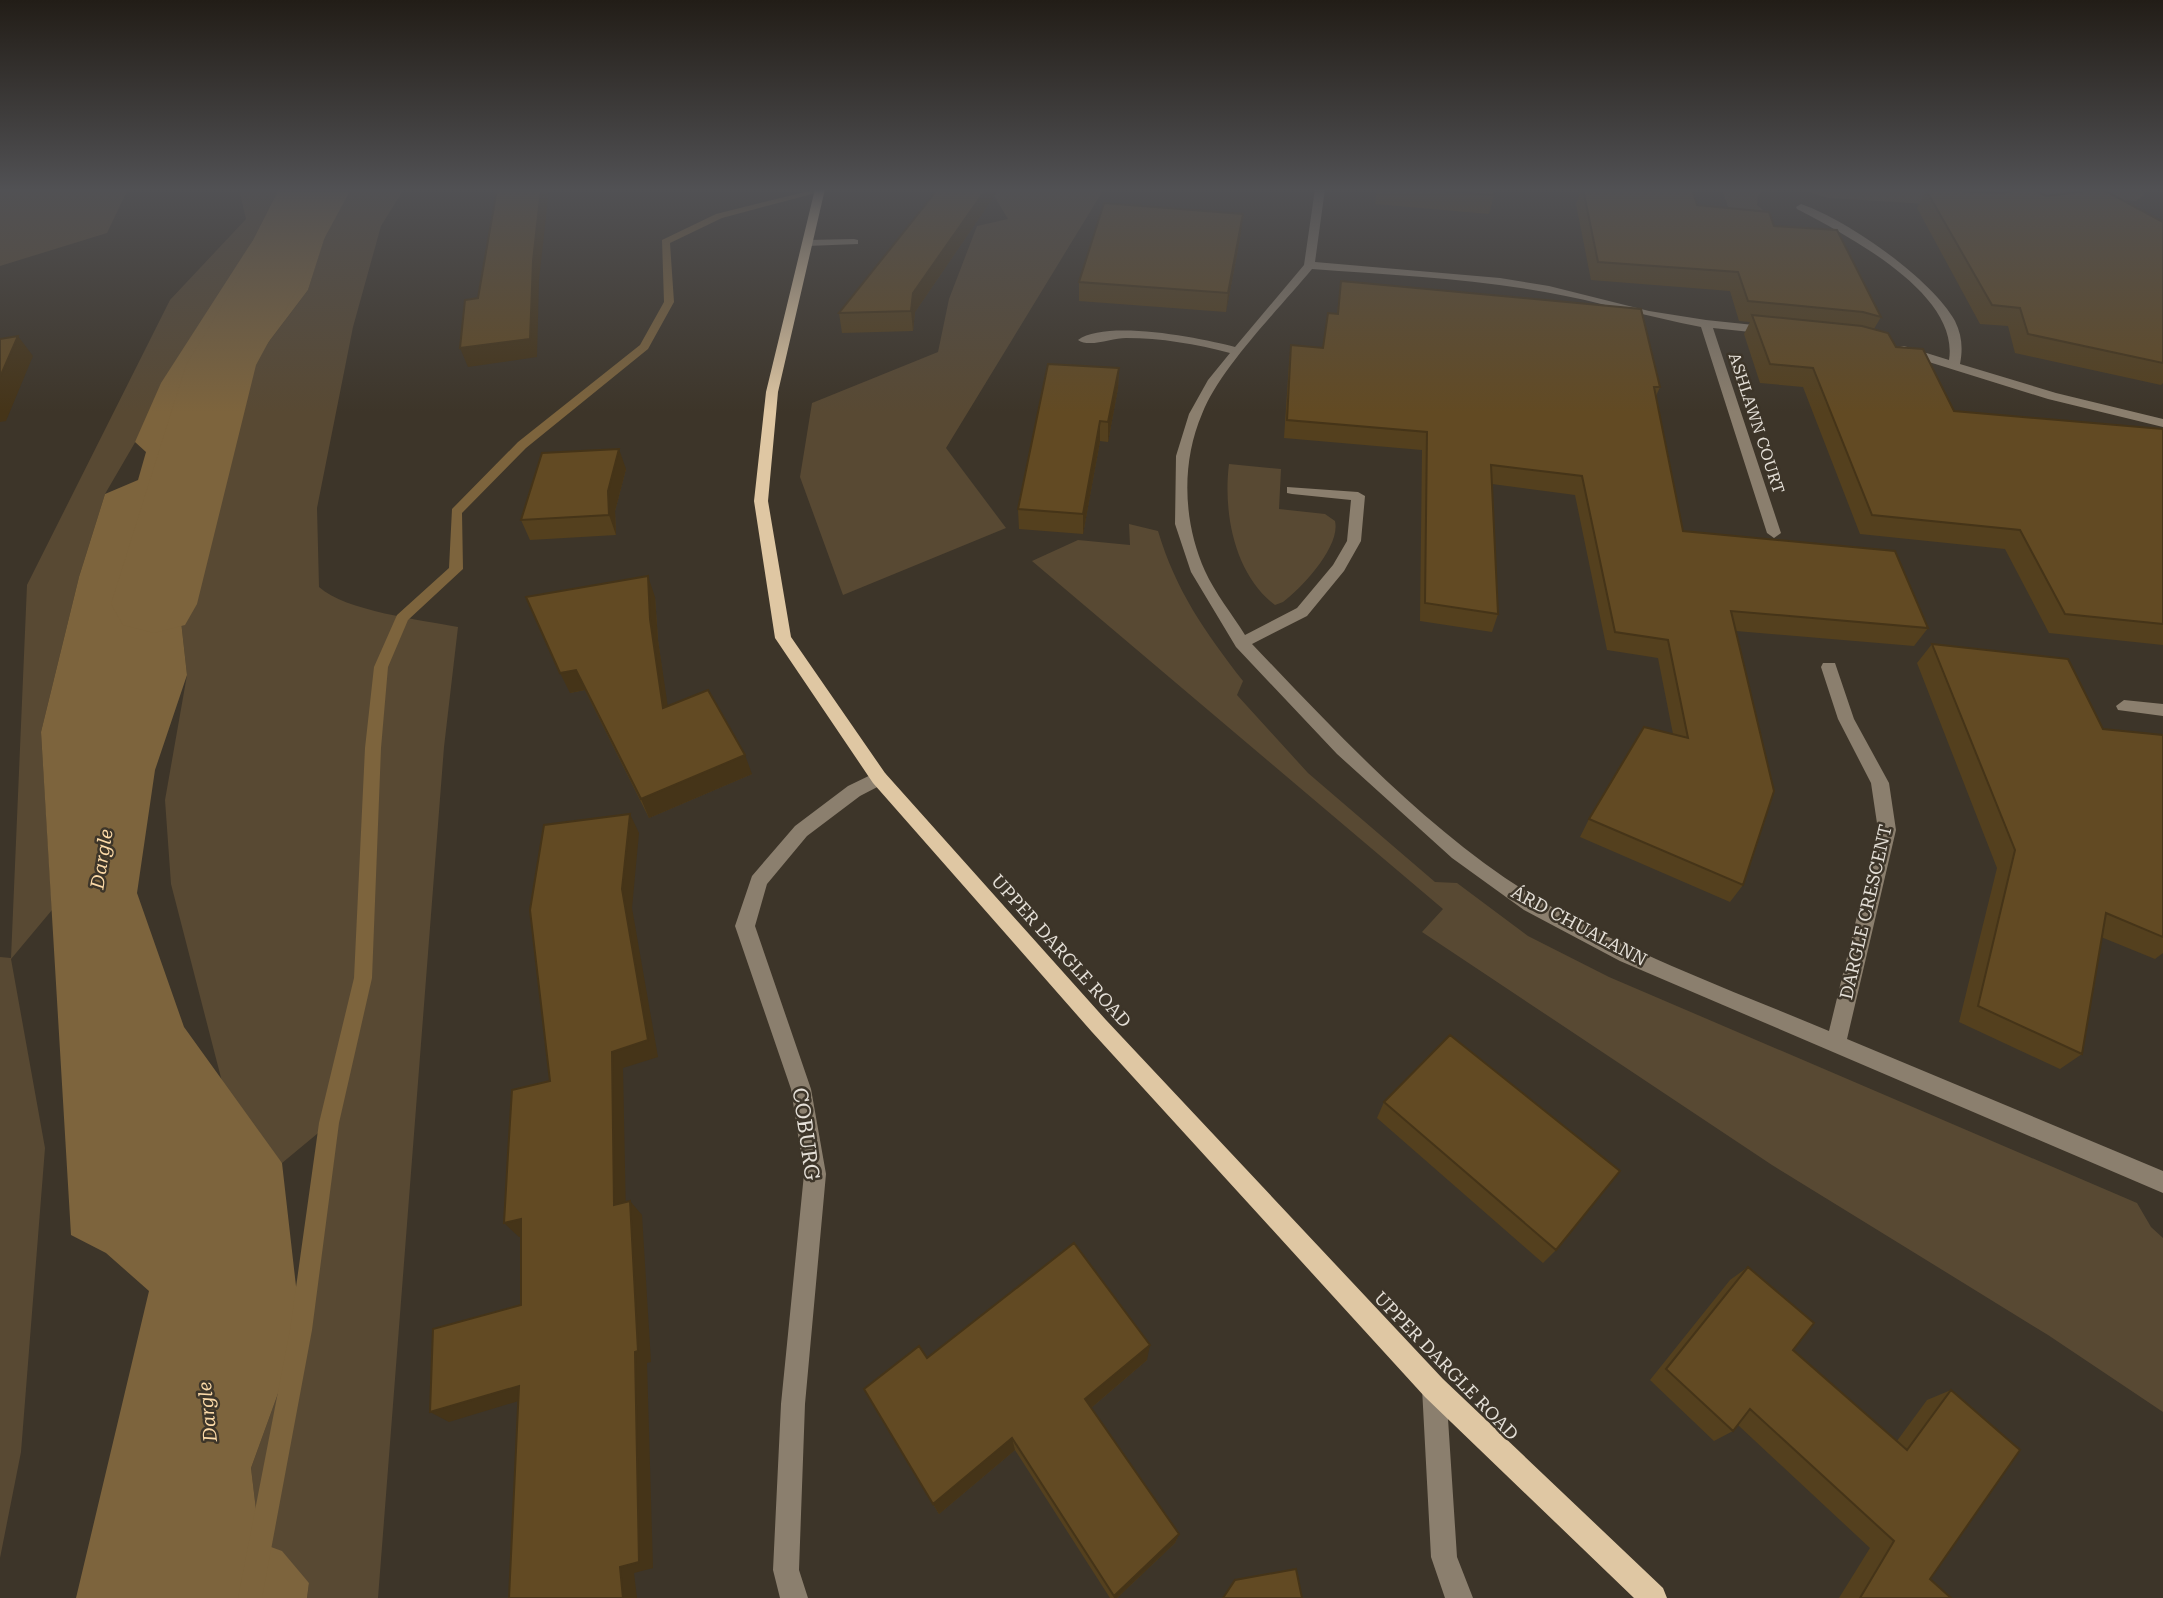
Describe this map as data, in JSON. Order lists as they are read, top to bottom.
{
  "streets": {
    "main road": ["UPPER DARGLE ROAD"],
    "street": [
      "ASHLAWN COURT",
      "DARGLE CRESCENT",
      "ÁRD CHUALANN",
      "COBURG"
    ]
  },
  "crossings": [
    ["ASHLAWN COURT", "ÁRD CHUALANN"],
    ["DARGLE CRESCENT", "ÁRD CHUALANN"],
    ["UPPER DARGLE ROAD", "COBURG"]
  ],
  "water": ["Dargle"]
}
